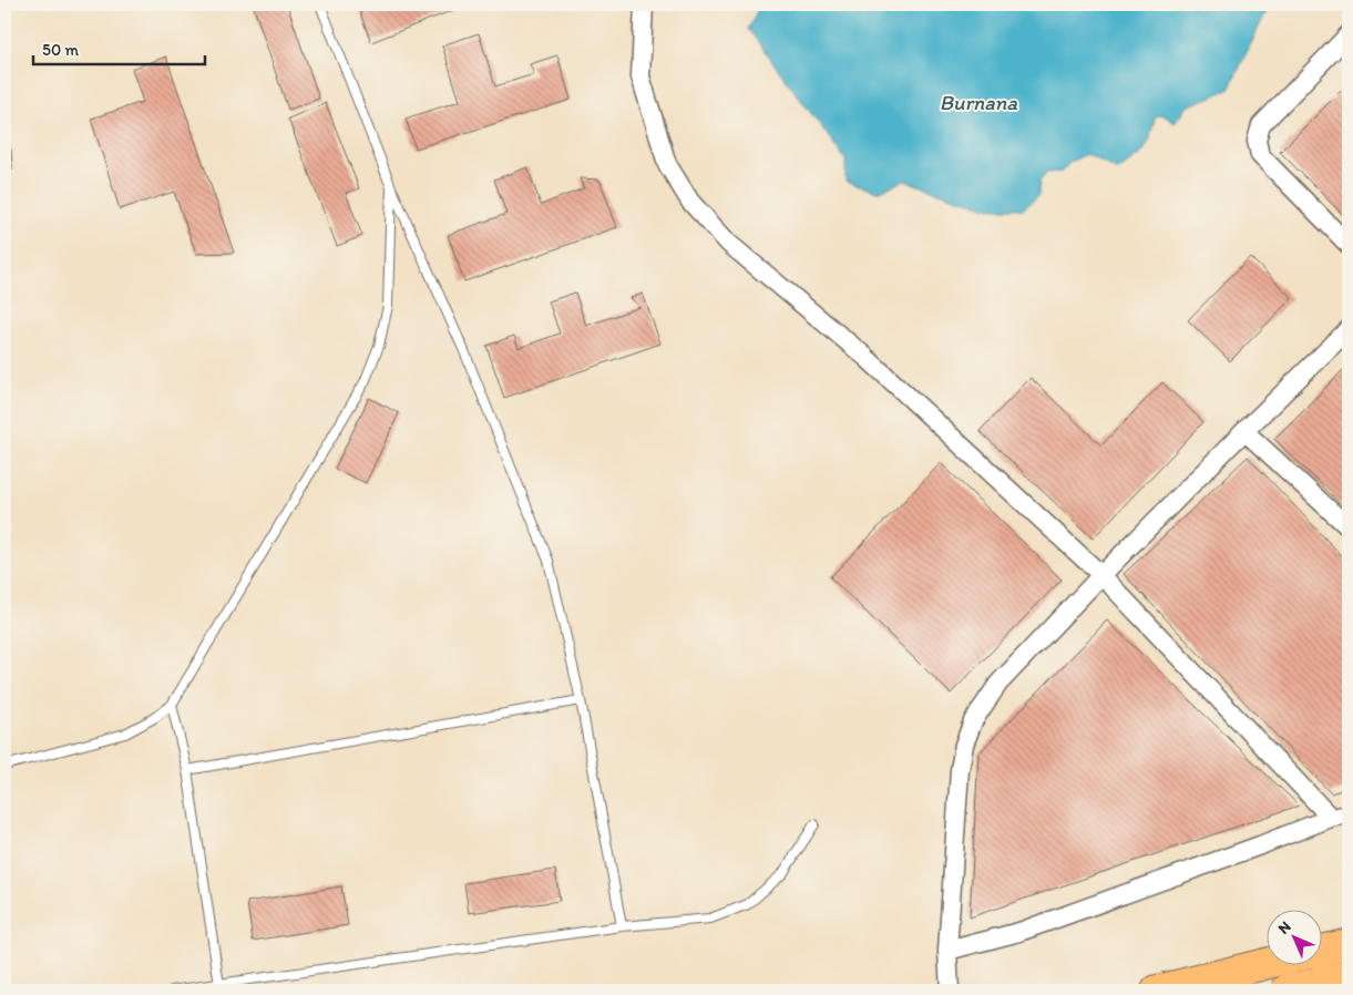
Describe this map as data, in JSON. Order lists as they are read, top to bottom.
{
  "water": ["Burnana"],
  "scale_bar": "50 m",
  "north": "top left"
}
